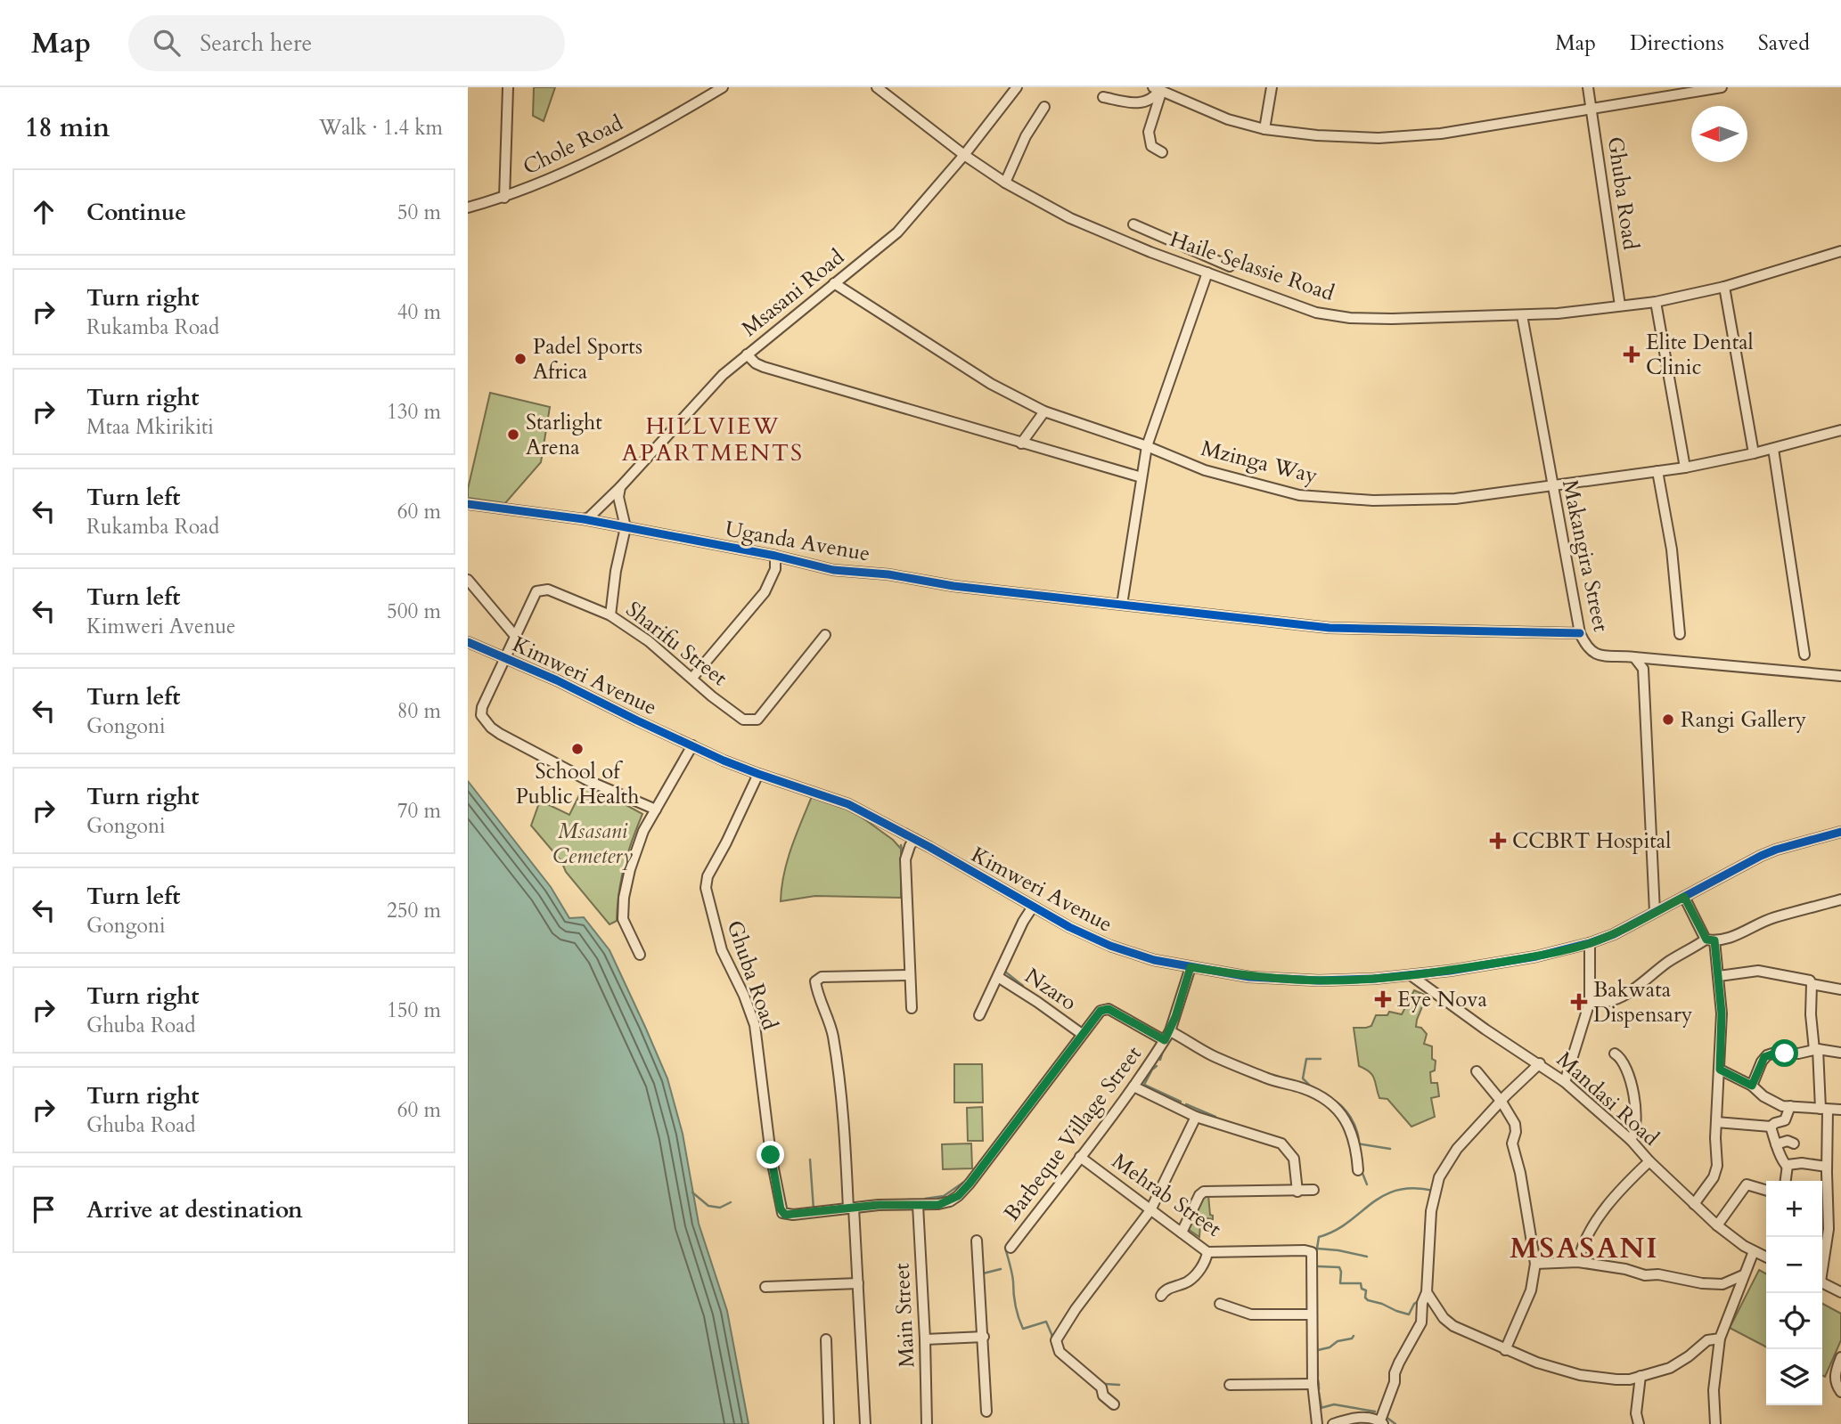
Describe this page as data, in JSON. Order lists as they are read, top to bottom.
{
  "streets": {
    "street": [
      "Chole Road",
      "Ghuba Road",
      "Haile Selassie Road",
      "Msasani Road",
      "Mzinga Way",
      "Uganda Avenue",
      "Makangira Street",
      "Sharifu Street",
      "Kimweri Avenue",
      "Nzaro",
      "Mandasi Road",
      "Barbeque Village Street",
      "Mehrab Street",
      "Main Street"
    ]
  },
  "crossings": [
    ["Ghuba Road", "Haile Selassie Road"],
    ["Ghuba Road", "Kimweri Avenue"],
    ["Ghuba Road", "Nzaro"],
    ["Ghuba Road", "Barbeque Village Street"],
    ["Ghuba Road", "Main Street"],
    ["Haile Selassie Road", "Msasani Road"],
    ["Haile Selassie Road", "Makangira Street"],
    ["Msasani Road", "Mzinga Way"],
    ["Msasani Road", "Uganda Avenue"],
    ["Mzinga Way", "Makangira Street"],
    ["Uganda Avenue", "Makangira Street"],
    ["Sharifu Street", "Kimweri Avenue"],
    ["Kimweri Avenue", "Mandasi Road"],
    ["Kimweri Avenue", "Barbeque Village Street"],
    ["Barbeque Village Street", "Mehrab Street"]
  ],
  "districts": ["HILLVIEW APARTMENTS", "MSASANI"],
  "parks": ["Msasani Cemetery"],
  "places": {
    "health": [
      "Elite Dental Clinic",
      "CCBRT Hospital",
      "Eye Nova",
      "Bakwata Dispensary"
    ],
    "other": [
      "Padel Sports Africa",
      "Starlight Arena",
      "Rangi Gallery",
      "School of Public Health"
    ]
  },
  "north": "left",
  "page": {
    "header": "Map",
    "search": "Search here",
    "nav": ["Map", "Directions", "Saved"],
    "heading": ["18 min", "Walk · 1.4 km"],
    "list": [
      ["Continue", "50 m"],
      ["Turn right", "Rukamba Road", "40 m"],
      ["Turn right", "Mtaa Mkirikiti", "130 m"],
      ["Turn left", "Rukamba Road", "60 m"],
      ["Turn left", "Kimweri Avenue", "500 m"],
      ["Turn left", "Gongoni", "80 m"],
      ["Turn right", "Gongoni", "70 m"],
      ["Turn left", "Gongoni", "250 m"],
      ["Turn right", "Ghuba Road", "150 m"],
      ["Turn right", "Ghuba Road", "60 m"],
      "Arrive at destination"
    ],
    "map_buttons": ["+", "−"]
  }
}
